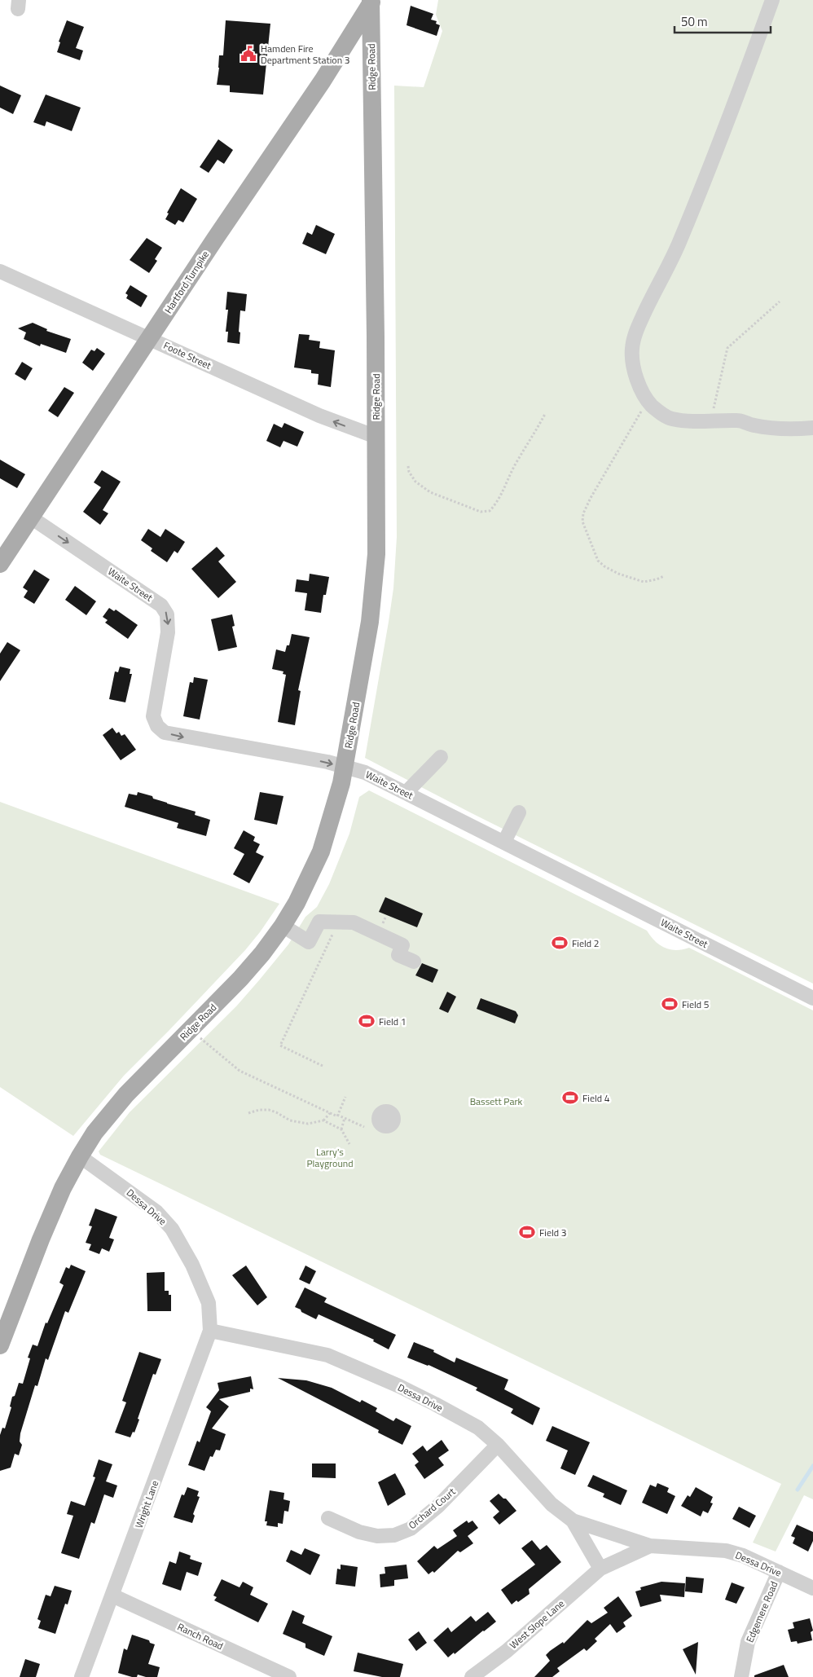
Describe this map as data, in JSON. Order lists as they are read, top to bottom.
{
  "streets": {
    "main road": ["Ridge Road", "Hartford Turnpike"],
    "street": [
      "Foote Street",
      "Waite Street",
      "Dessa Drive",
      "Wright Lane",
      "Orchard Court",
      "Edgemere Road",
      "West Slope Lane",
      "Ranch Road"
    ]
  },
  "crossings": [
    ["Ridge Road", "Hartford Turnpike"],
    ["Ridge Road", "Foote Street"],
    ["Ridge Road", "Waite Street"],
    ["Ridge Road", "Dessa Drive"],
    ["Hartford Turnpike", "Foote Street"],
    ["Hartford Turnpike", "Waite Street"],
    ["Dessa Drive", "Wright Lane"],
    ["Dessa Drive", "Orchard Court"],
    ["Dessa Drive", "Edgemere Road"],
    ["Dessa Drive", "West Slope Lane"],
    ["Wright Lane", "Ranch Road"]
  ],
  "one_way": ["Foote Street", "Waite Street"],
  "parks": ["Bassett Park", "Larry's Playground"],
  "places": {
    "public building": ["Hamden Fire Department Station 3"],
    "sports": [
      "Field 2",
      "Field 5",
      "Field 1",
      "Field 4",
      "Field 3"
    ]
  },
  "scale_bar": "50 m"
}
